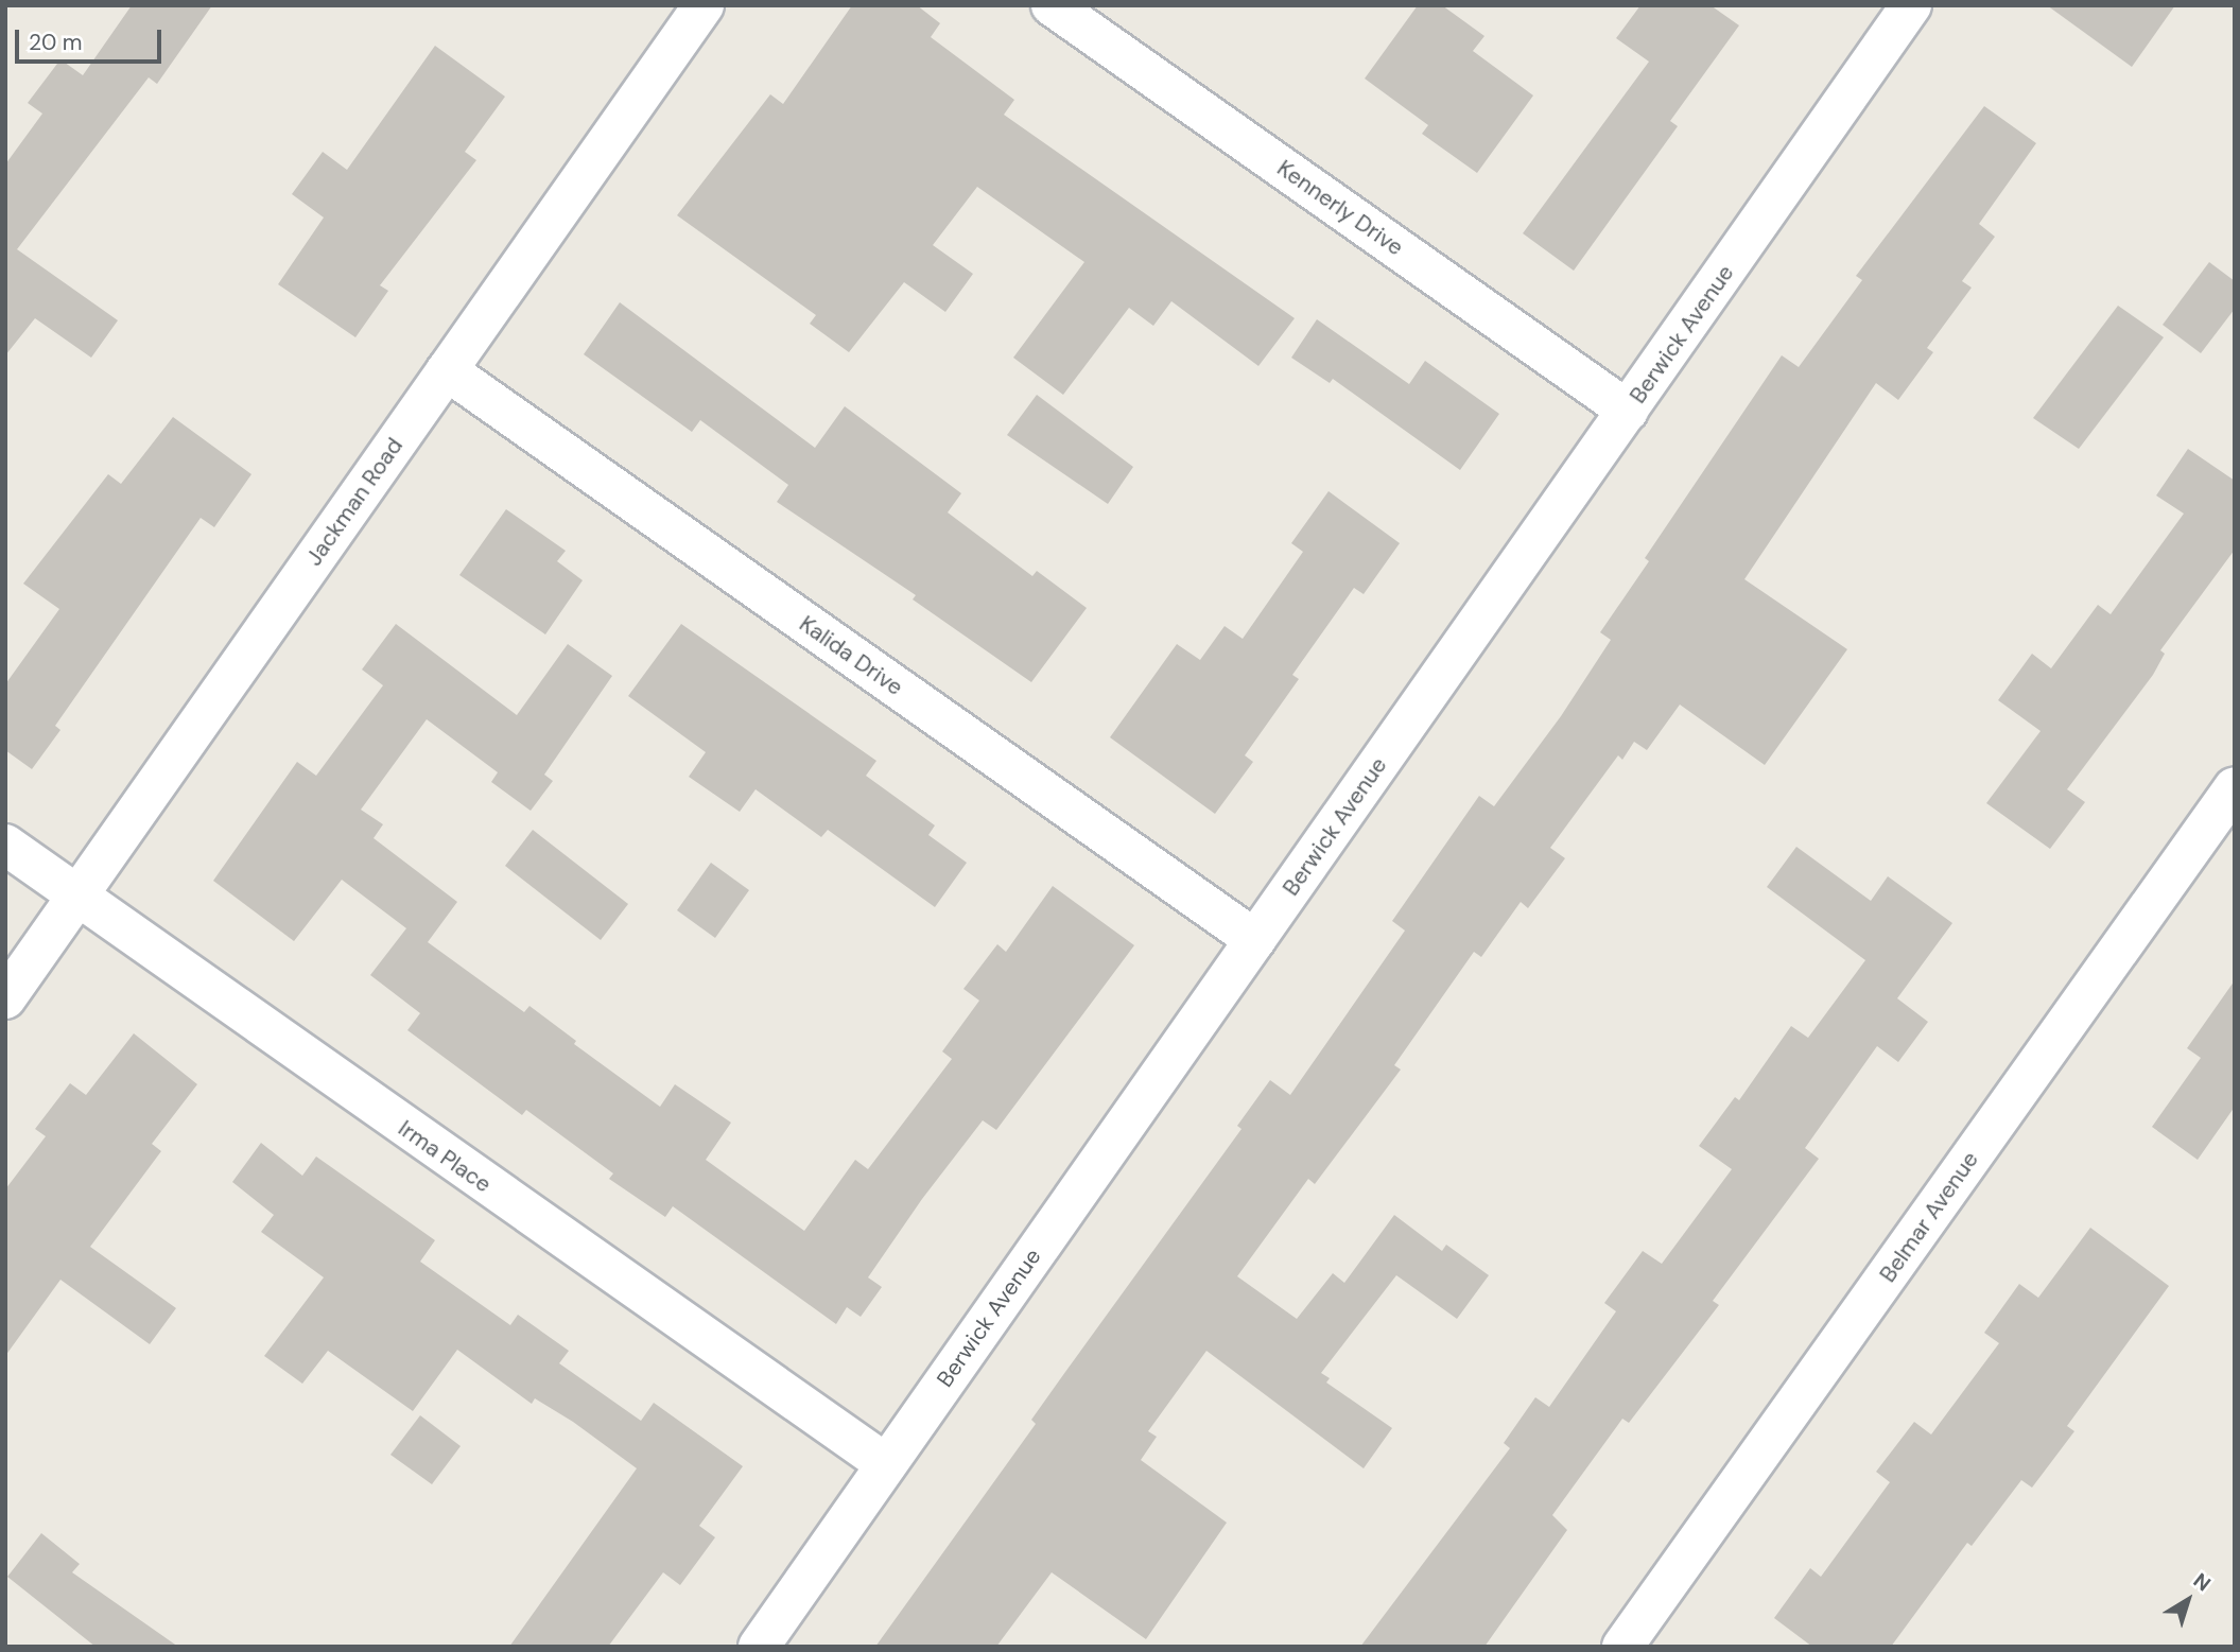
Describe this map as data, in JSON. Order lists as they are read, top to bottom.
{
  "streets": {
    "street": [
      "Kennerly Drive",
      "Berwick Avenue",
      "Jackman Road",
      "Kalida Drive",
      "Irma Place",
      "Belmar Avenue"
    ]
  },
  "crossings": [
    ["Kennerly Drive", "Berwick Avenue"],
    ["Berwick Avenue", "Kalida Drive"],
    ["Berwick Avenue", "Irma Place"],
    ["Jackman Road", "Kalida Drive"],
    ["Jackman Road", "Irma Place"]
  ],
  "scale_bar": "20 m",
  "north": "top right"
}
